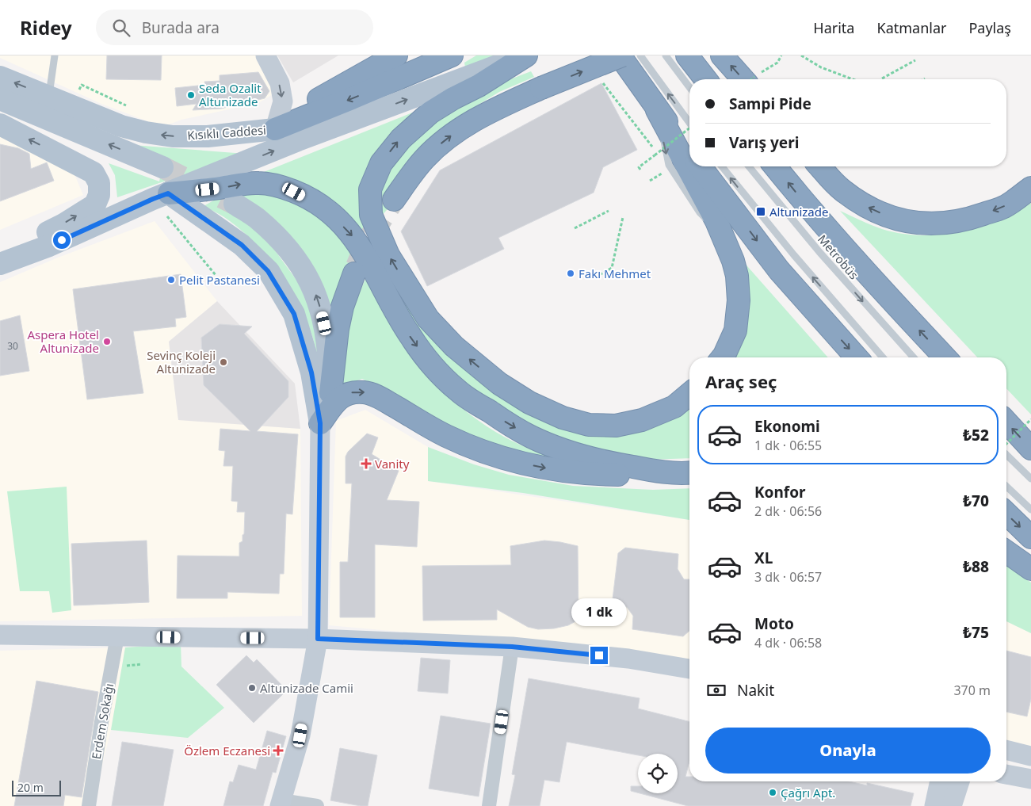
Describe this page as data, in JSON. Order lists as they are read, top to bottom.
{
  "streets": {
    "highway": ["Kısıklı Caddesi"],
    "street": ["Erdem Sokağı"],
    "lane": ["Metrobüs"]
  },
  "places": {
    "other": [
      "Seda Ozalit Altunizade",
      "Fakı Mehmet",
      "Pelit Pastanesi",
      "Aspera Hotel Altunizade",
      "Sevinç Koleji Altunizade",
      "Altunizade Camii",
      "Çağrı Apt."
    ],
    "transit": ["Altunizade"],
    "health": ["Vanity", "Özlem Eczanesi"]
  },
  "house_numbers": ["30"],
  "scale_bar": "20 m",
  "page": {
    "header": "Ridey",
    "search": "Burada ara",
    "nav": ["Harita", "Katmanlar", "Paylaş"],
    "banner": ["Sampi Pide", "Varış yeri"],
    "heading": "Araç seç",
    "list": [
      {
        "name": "Ekonomi",
        "note": "1 dk · 06:55",
        "value": "₺52"
      },
      {
        "name": "Konfor",
        "note": "2 dk · 06:56",
        "value": "₺70"
      },
      {
        "name": "XL",
        "note": "3 dk · 06:57",
        "value": "₺88"
      },
      {
        "name": "Moto",
        "note": "4 dk · 06:58",
        "value": "₺75"
      }
    ],
    "bubble": "1 dk",
    "pay": ["Nakit", "370 m"],
    "buttons": "Onayla",
    "scale": "20 m"
  }
}
